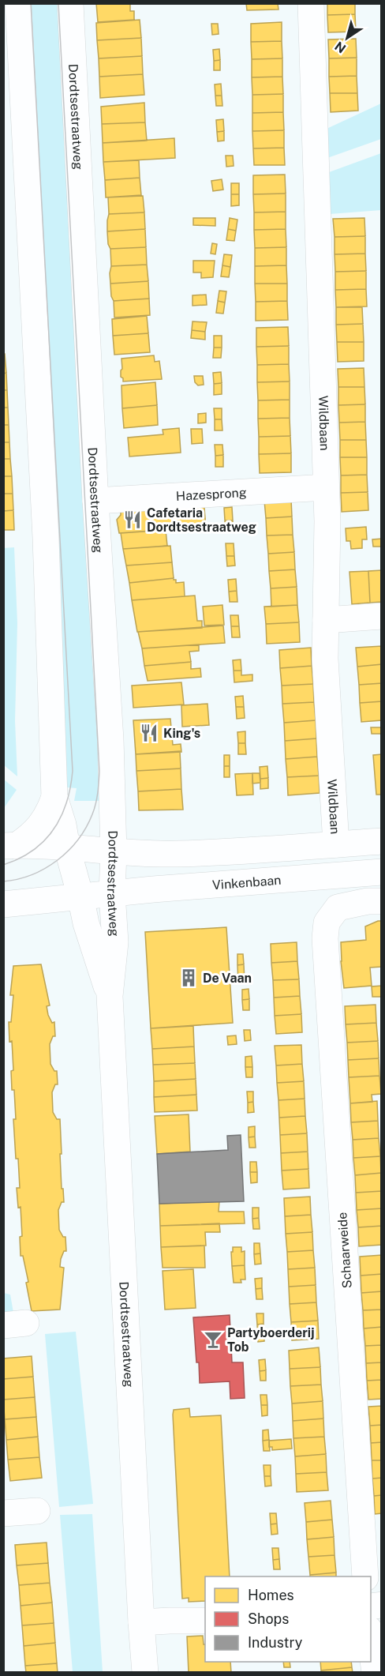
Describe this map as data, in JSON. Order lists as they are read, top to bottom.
{
  "streets": {
    "street": [
      "Dordtsestraatweg",
      "Wildbaan",
      "Hazesprong",
      "Vinkenbaan",
      "Schaarweide"
    ]
  },
  "crossings": [
    ["Dordtsestraatweg", "Hazesprong"],
    ["Dordtsestraatweg", "Vinkenbaan"],
    ["Wildbaan", "Hazesprong"]
  ],
  "places": {
    "restaurant": ["Cafetaria Dordtsestraatweg", "King's"],
    "building": ["De Vaan"],
    "bar": ["Partyboerderij Tob"]
  },
  "legend": ["Homes", "Shops", "Industry"],
  "north": "bottom left"
}
